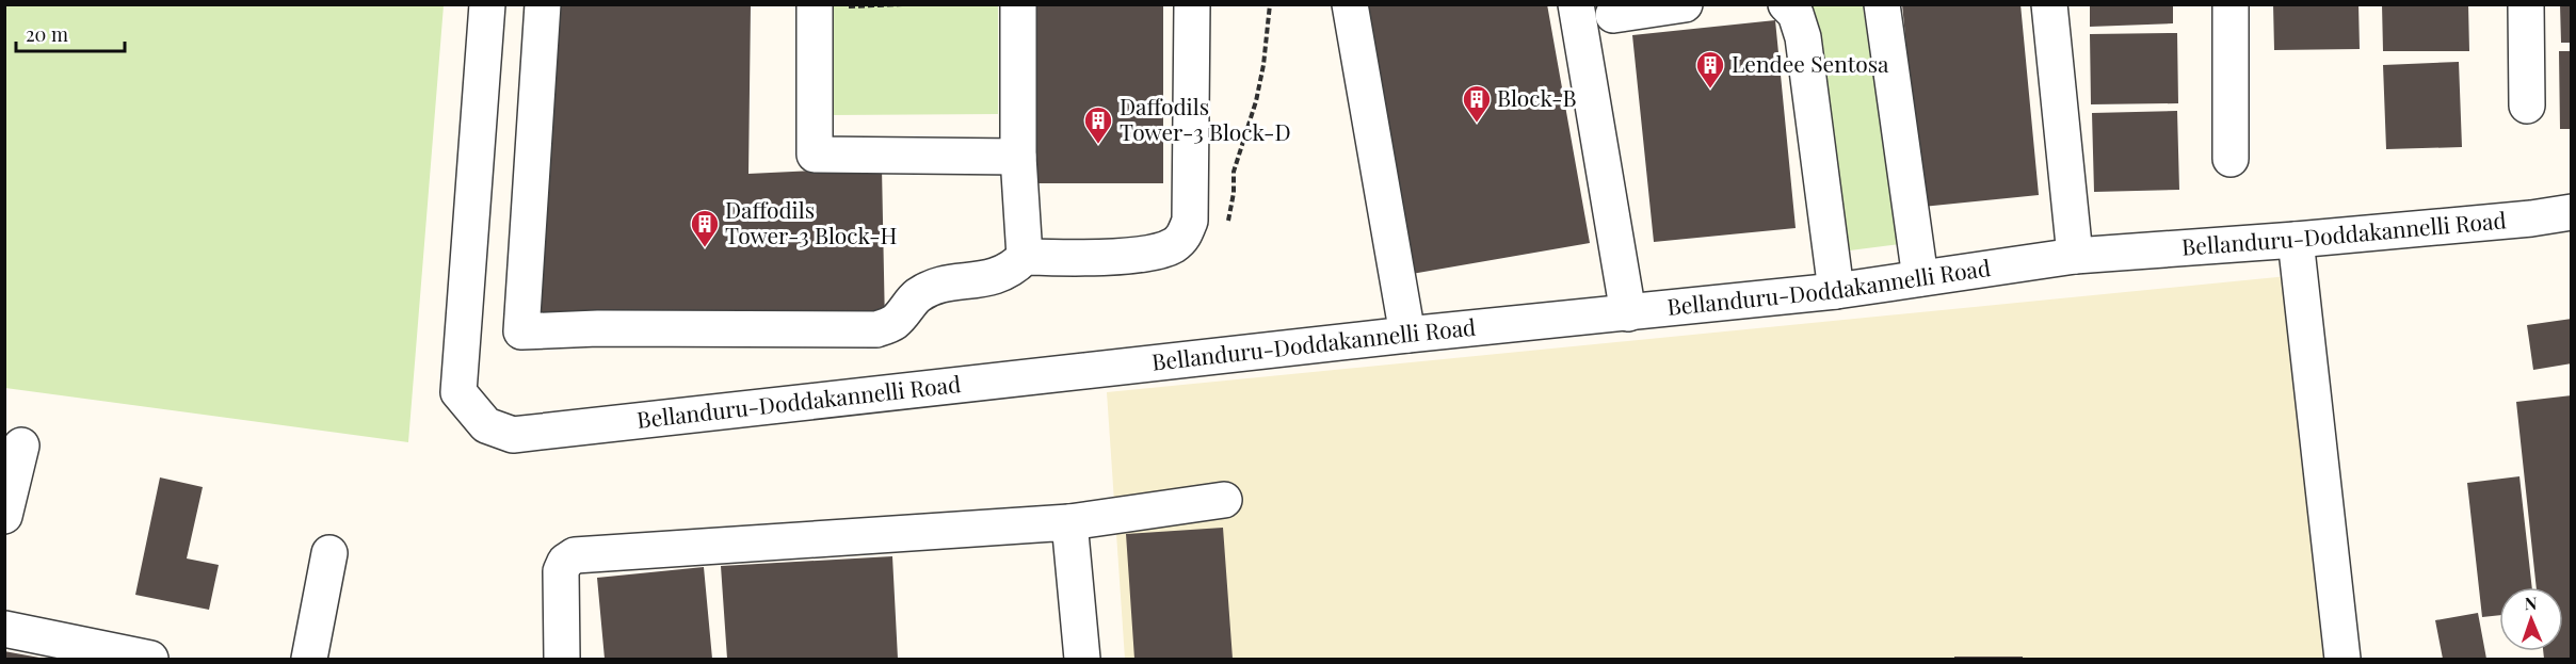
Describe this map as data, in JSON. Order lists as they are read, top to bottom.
{
  "streets": {
    "street": ["Bellanduru-Doddakannelli Road"]
  },
  "places": {
    "building": [
      "Lendee Sentosa",
      "Block-B",
      "Daffodils Tower-3 Block-D",
      "Daffodils Tower-3 Block-H"
    ]
  },
  "scale_bar": "20 m",
  "north": "top"
}
